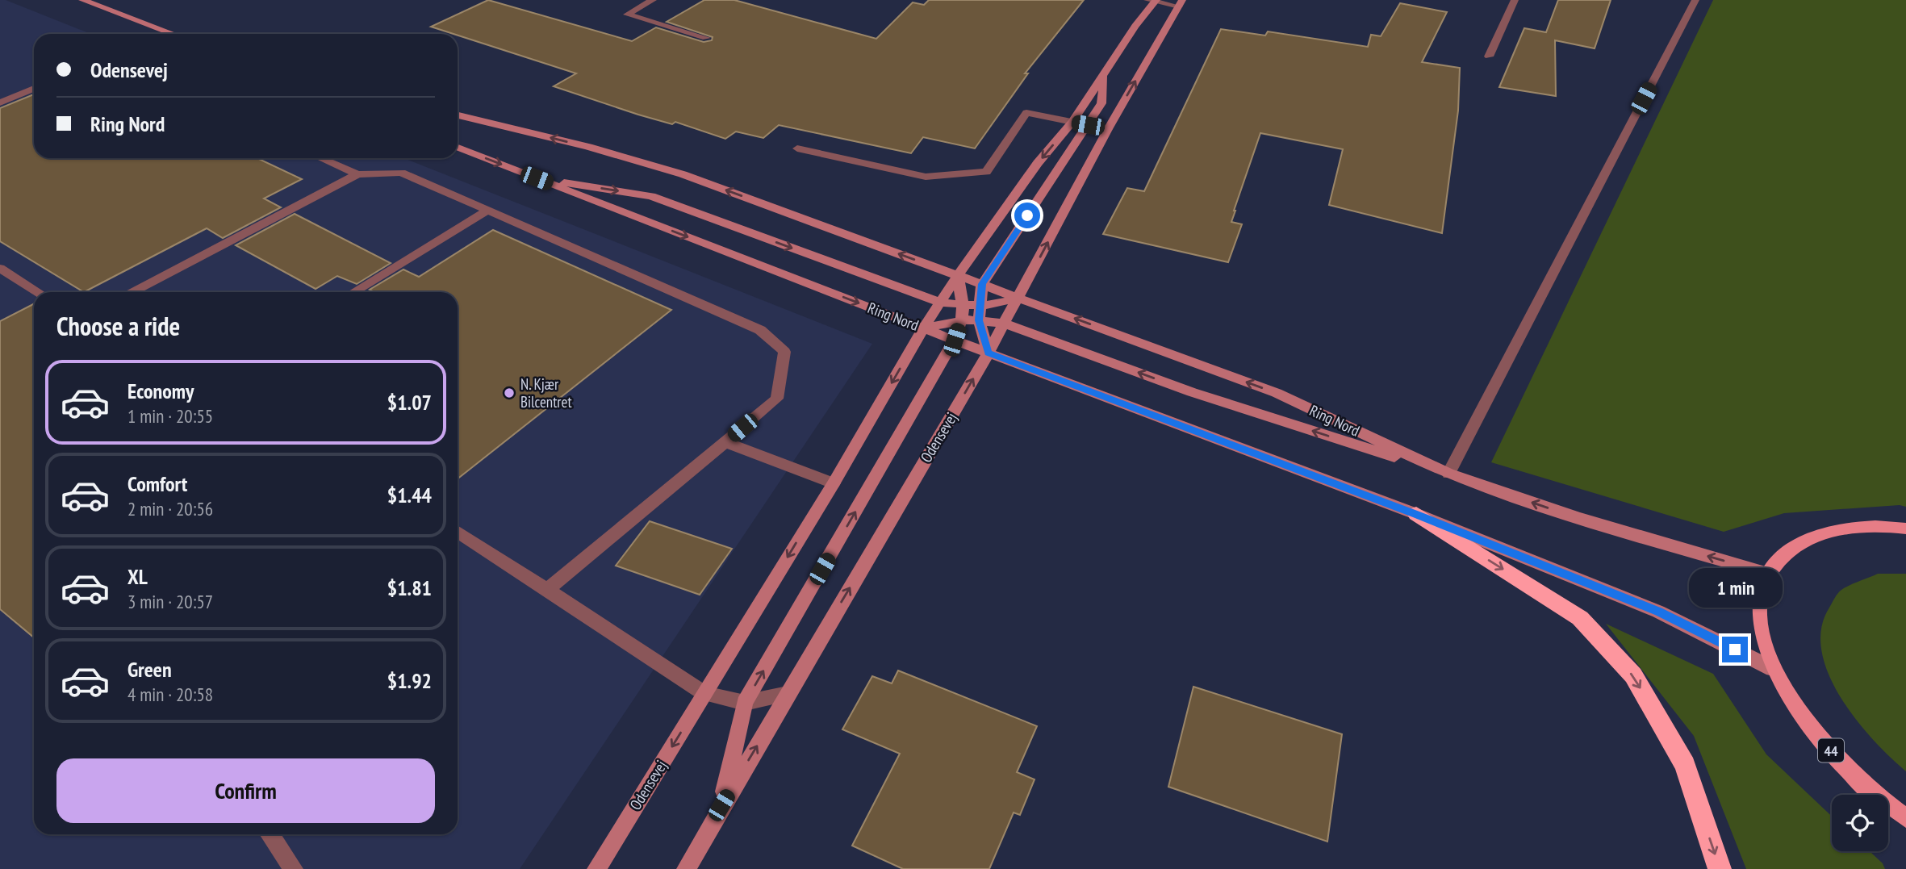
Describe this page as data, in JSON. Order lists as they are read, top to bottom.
{
  "streets": {
    "main road": ["Ring Nord", "Odensevej", "44"]
  },
  "crossings": [
    ["Ring Nord", "Odensevej"],
    ["Ring Nord", "44"]
  ],
  "places": ["N. Kjær Bilcentret"],
  "page": {
    "banner": ["Odensevej", "Ring Nord"],
    "heading": "Choose a ride",
    "list": [
      {
        "name": "Economy",
        "note": "1 min · 20:55",
        "value": "$1.07"
      },
      {
        "name": "Comfort",
        "note": "2 min · 20:56",
        "value": "$1.44"
      },
      {
        "name": "XL",
        "note": "3 min · 20:57",
        "value": "$1.81"
      },
      {
        "name": "Green",
        "note": "4 min · 20:58",
        "value": "$1.92"
      }
    ],
    "bubble": "1 min",
    "buttons": "Confirm"
  }
}
